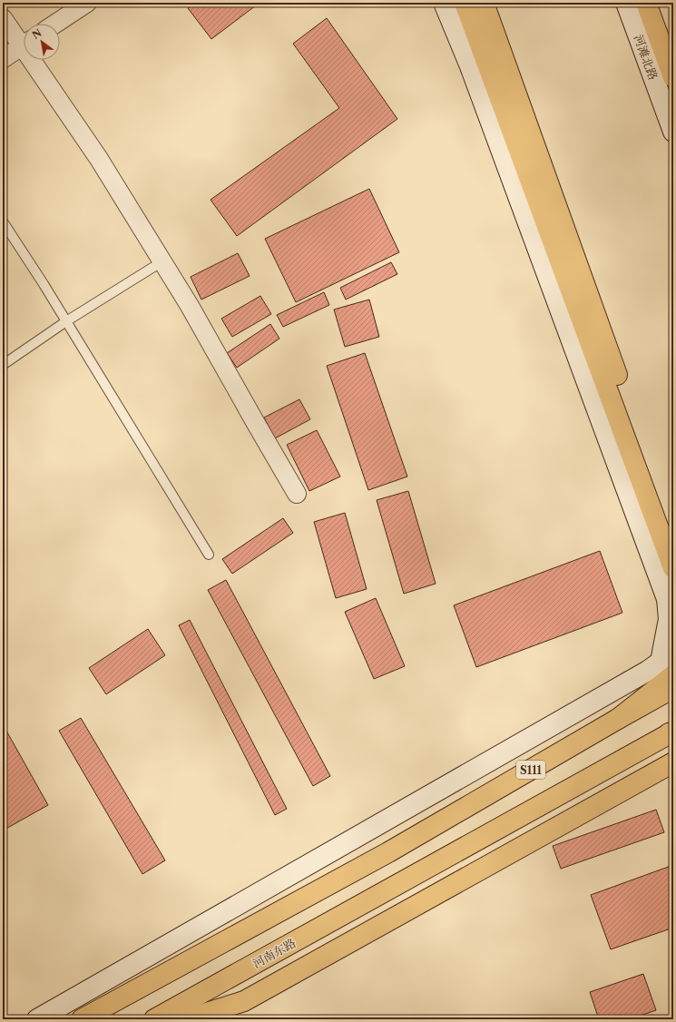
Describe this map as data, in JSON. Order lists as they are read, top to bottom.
{
  "streets": {
    "main road": ["S111", "河南东路"],
    "street": ["河滩北路"]
  },
  "north": "top left"
}
